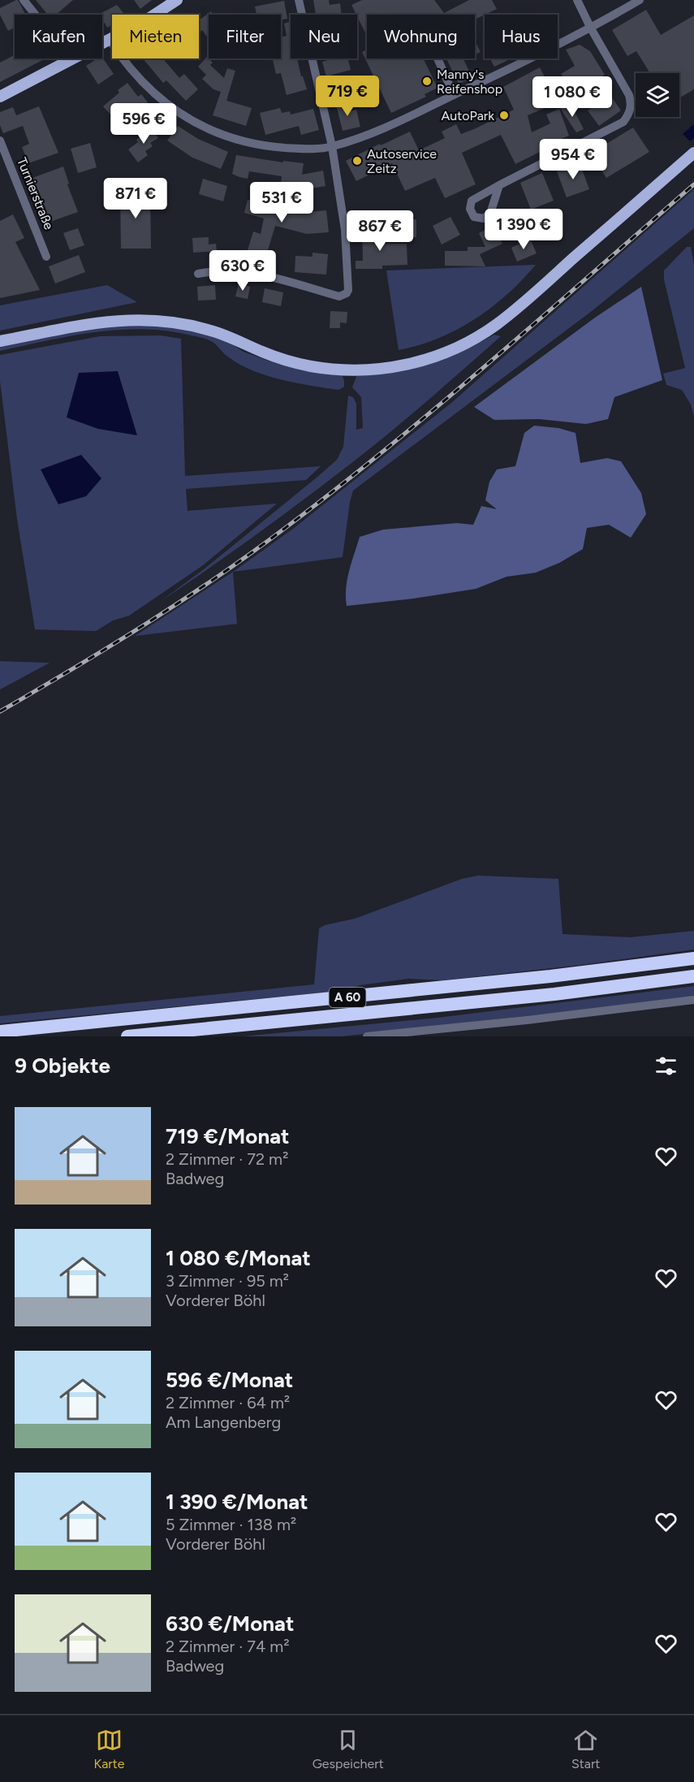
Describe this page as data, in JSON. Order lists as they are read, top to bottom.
{
  "streets": {
    "highway": ["A 60"],
    "street": ["Turnierstraße"]
  },
  "places": ["Manny's Reifenshop", "AutoPark", "Autoservice Zeitz"],
  "page": {
    "chip": [
      "Kaufen",
      "Mieten",
      "Filter",
      "Neu",
      "Wohnung",
      "Haus"
    ],
    "price": [
      "719 €",
      "1 080 €",
      "596 €",
      "954 €",
      "871 €",
      "531 €",
      "1 390 €",
      "867 €",
      "630 €"
    ],
    "heading": "9 Objekte",
    "list": [
      {
        "name": "719 €/Monat",
        "note": "2 Zimmer · 72 m² · Badweg"
      },
      {
        "name": "1 080 €/Monat",
        "note": "3 Zimmer · 95 m² · Vorderer Böhl"
      },
      {
        "name": "596 €/Monat",
        "note": "2 Zimmer · 64 m² · Am Langenberg"
      },
      {
        "name": "1 390 €/Monat",
        "note": "5 Zimmer · 138 m² · Vorderer Böhl"
      },
      {
        "name": "630 €/Monat",
        "note": "2 Zimmer · 74 m² · Badweg"
      }
    ],
    "tabs": ["Karte", "Gespeichert", "Start"]
  }
}
